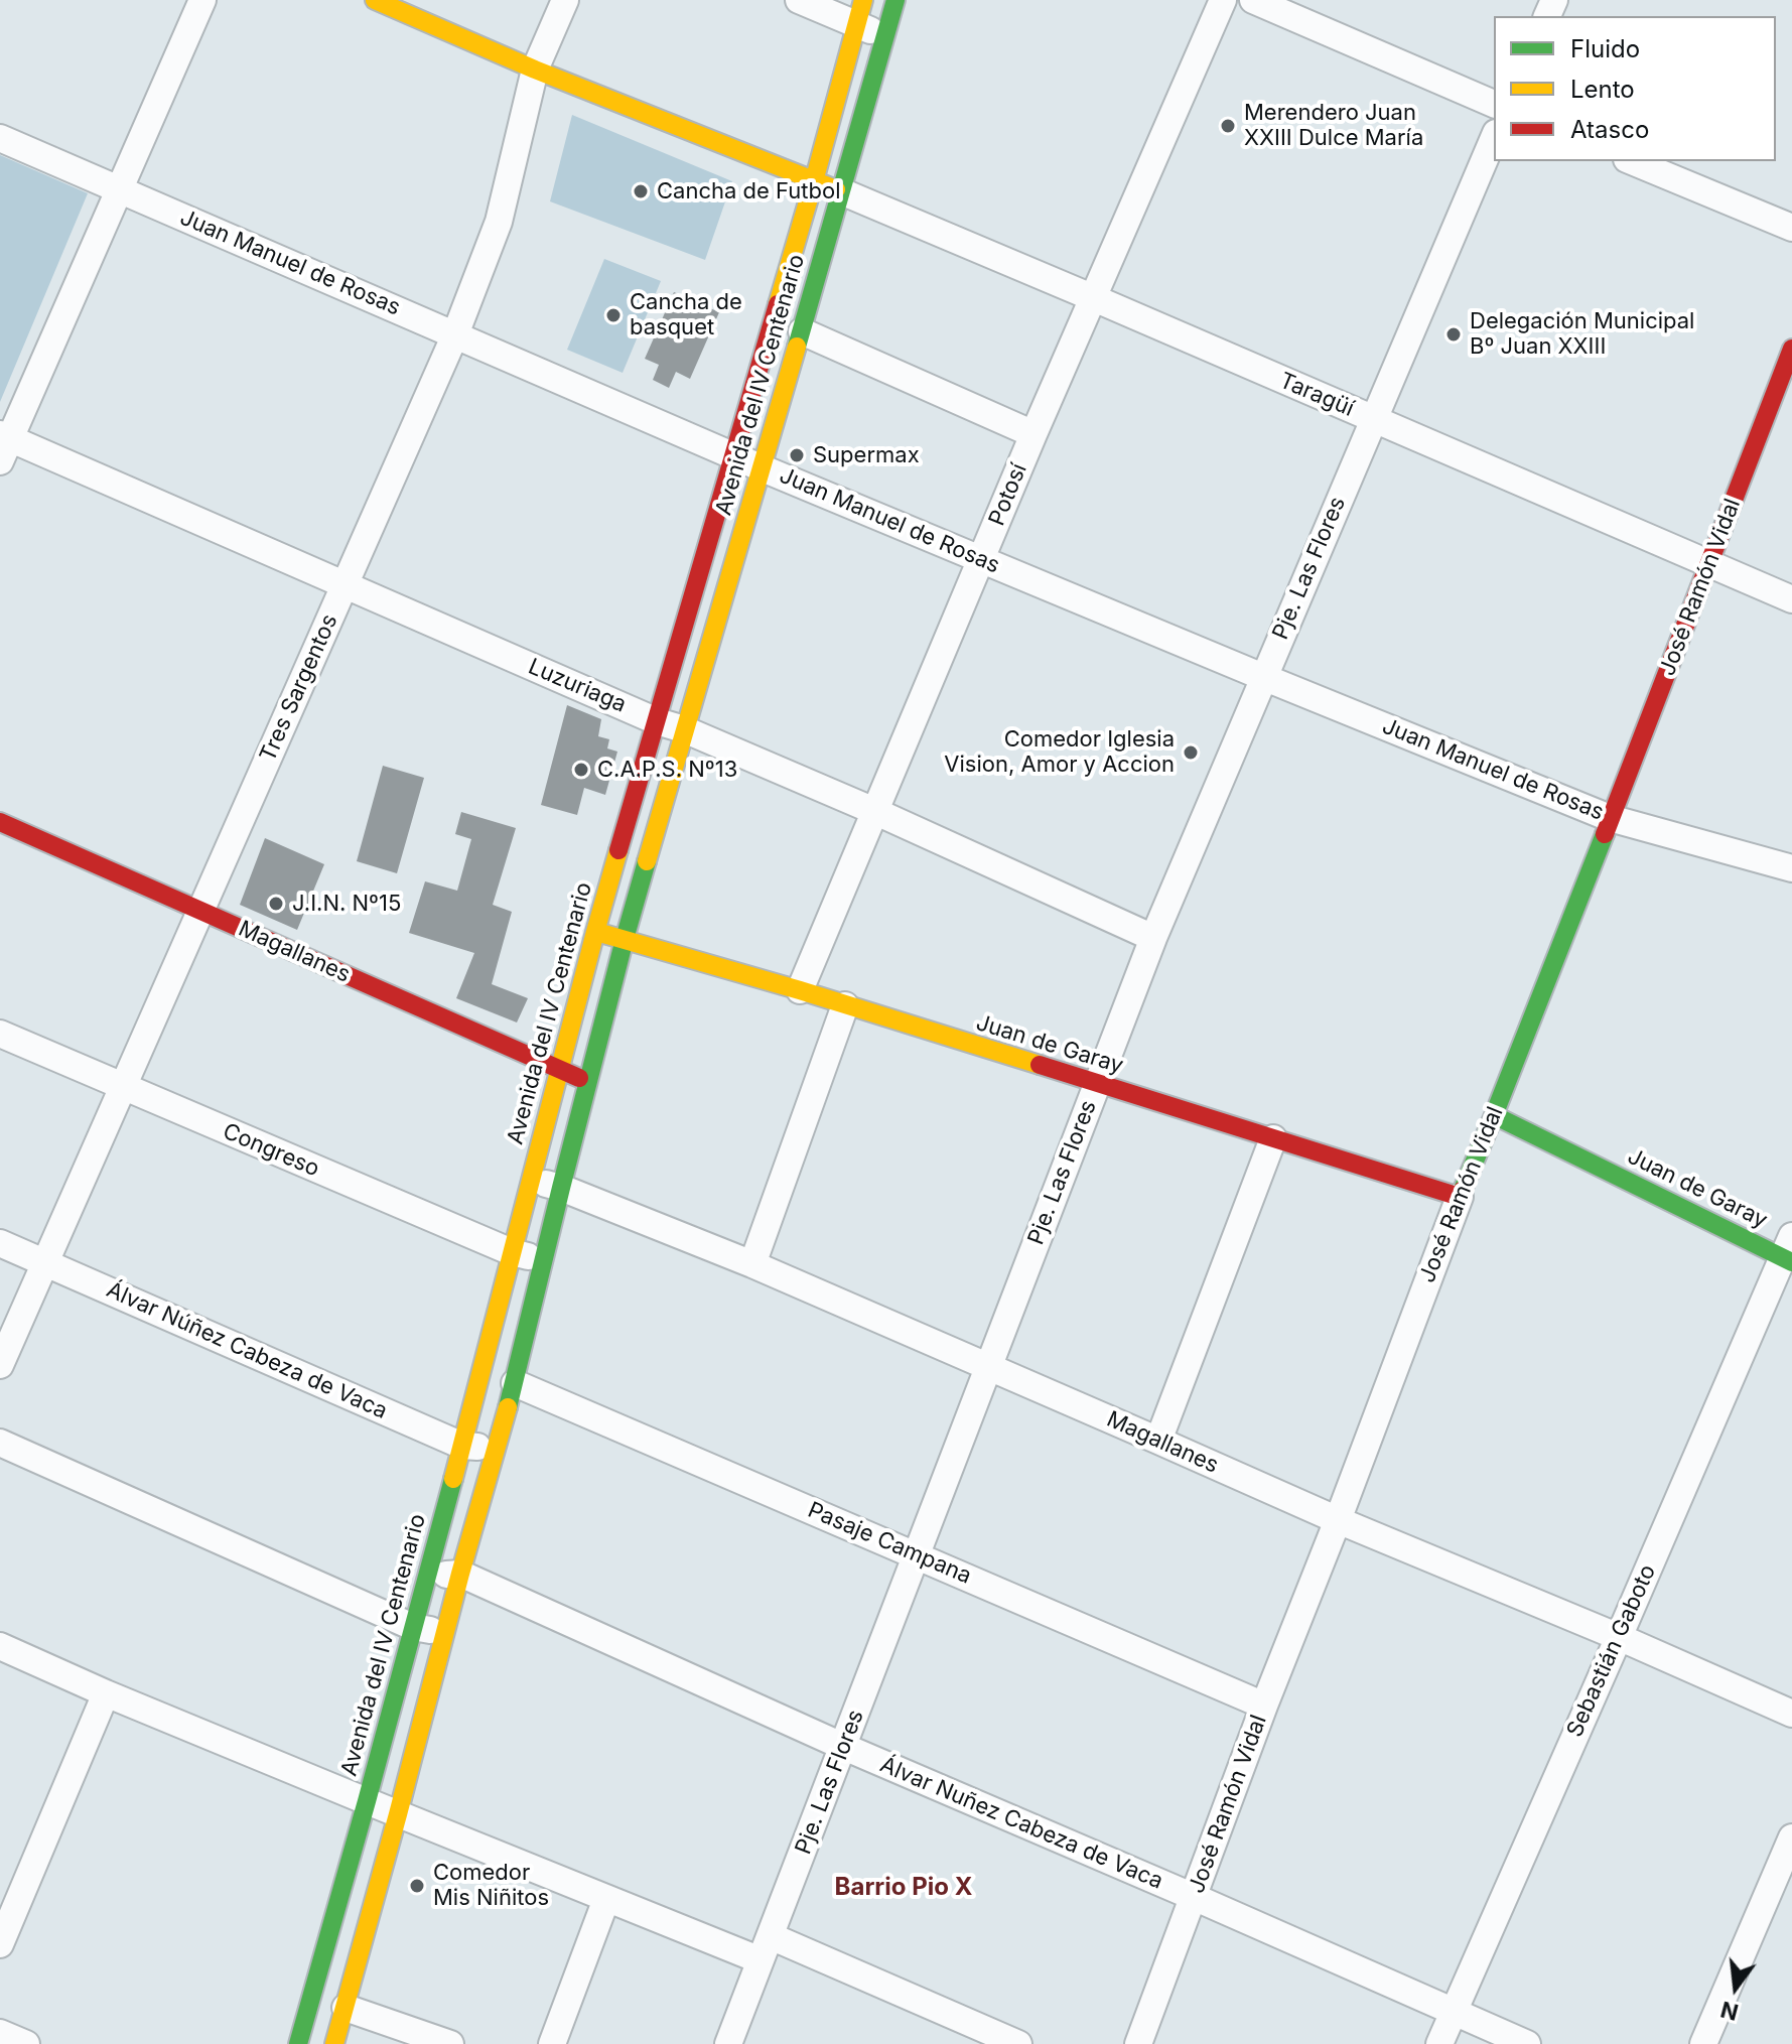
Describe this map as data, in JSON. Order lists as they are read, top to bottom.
{
  "streets": {
    "main road": [
      "Avenida del IV Centenario",
      "José Ramón Vidal",
      "Magallanes",
      "Juan de Garay"
    ],
    "street": [
      "Juan Manuel de Rosas",
      "Taragüí",
      "Potosí",
      "Pje. Las Flores",
      "Luzuriaga",
      "Tres Sargentos",
      "Congreso",
      "Álvar Núñez Cabeza de Vaca",
      "Pasaje Campana",
      "Sebastián Gaboto",
      "Álvar Nuñez Cabeza de Vaca"
    ]
  },
  "crossings": [
    ["Juan Manuel de Rosas", "Avenida del IV Centenario"],
    ["Juan Manuel de Rosas", "Potosí"],
    ["Juan Manuel de Rosas", "Pje. Las Flores"],
    ["Juan Manuel de Rosas", "José Ramón Vidal"],
    ["Juan Manuel de Rosas", "Tres Sargentos"],
    ["Avenida del IV Centenario", "Taragüí"],
    ["Avenida del IV Centenario", "Luzuriaga"],
    ["Avenida del IV Centenario", "Magallanes"],
    ["Avenida del IV Centenario", "Juan de Garay"],
    ["Avenida del IV Centenario", "Congreso"],
    ["Avenida del IV Centenario", "Álvar Núñez Cabeza de Vaca"],
    ["Avenida del IV Centenario", "Pasaje Campana"],
    ["Avenida del IV Centenario", "Álvar Nuñez Cabeza de Vaca"],
    ["Taragüí", "Potosí"],
    ["Taragüí", "Pje. Las Flores"],
    ["Taragüí", "José Ramón Vidal"],
    ["Potosí", "Luzuriaga"],
    ["Potosí", "Juan de Garay"],
    ["Pje. Las Flores", "Luzuriaga"],
    ["Pje. Las Flores", "Magallanes"],
    ["Pje. Las Flores", "Juan de Garay"],
    ["Pje. Las Flores", "Pasaje Campana"],
    ["Pje. Las Flores", "Álvar Nuñez Cabeza de Vaca"],
    ["José Ramón Vidal", "Magallanes"],
    ["José Ramón Vidal", "Juan de Garay"],
    ["José Ramón Vidal", "Pasaje Campana"],
    ["José Ramón Vidal", "Álvar Nuñez Cabeza de Vaca"],
    ["Luzuriaga", "Tres Sargentos"],
    ["Tres Sargentos", "Magallanes"],
    ["Tres Sargentos", "Congreso"],
    ["Tres Sargentos", "Álvar Núñez Cabeza de Vaca"],
    ["Magallanes", "Sebastián Gaboto"],
    ["Juan de Garay", "Sebastián Gaboto"],
    ["Sebastián Gaboto", "Álvar Nuñez Cabeza de Vaca"]
  ],
  "districts": ["Barrio Pio X"],
  "places": [
    "Merendero Juan XXIII Dulce María",
    "Cancha de Futbol",
    "Cancha de basquet",
    "Delegación Municipal Bº Juan XXIII",
    "Supermax",
    "Comedor Iglesia Vision, Amor y Accion",
    "C.A.P.S. Nº13",
    "J.I.N. Nº15",
    "Comedor Mis Niñitos"
  ],
  "legend": ["Fluido", "Lento", "Atasco"],
  "north": "bottom"
}
